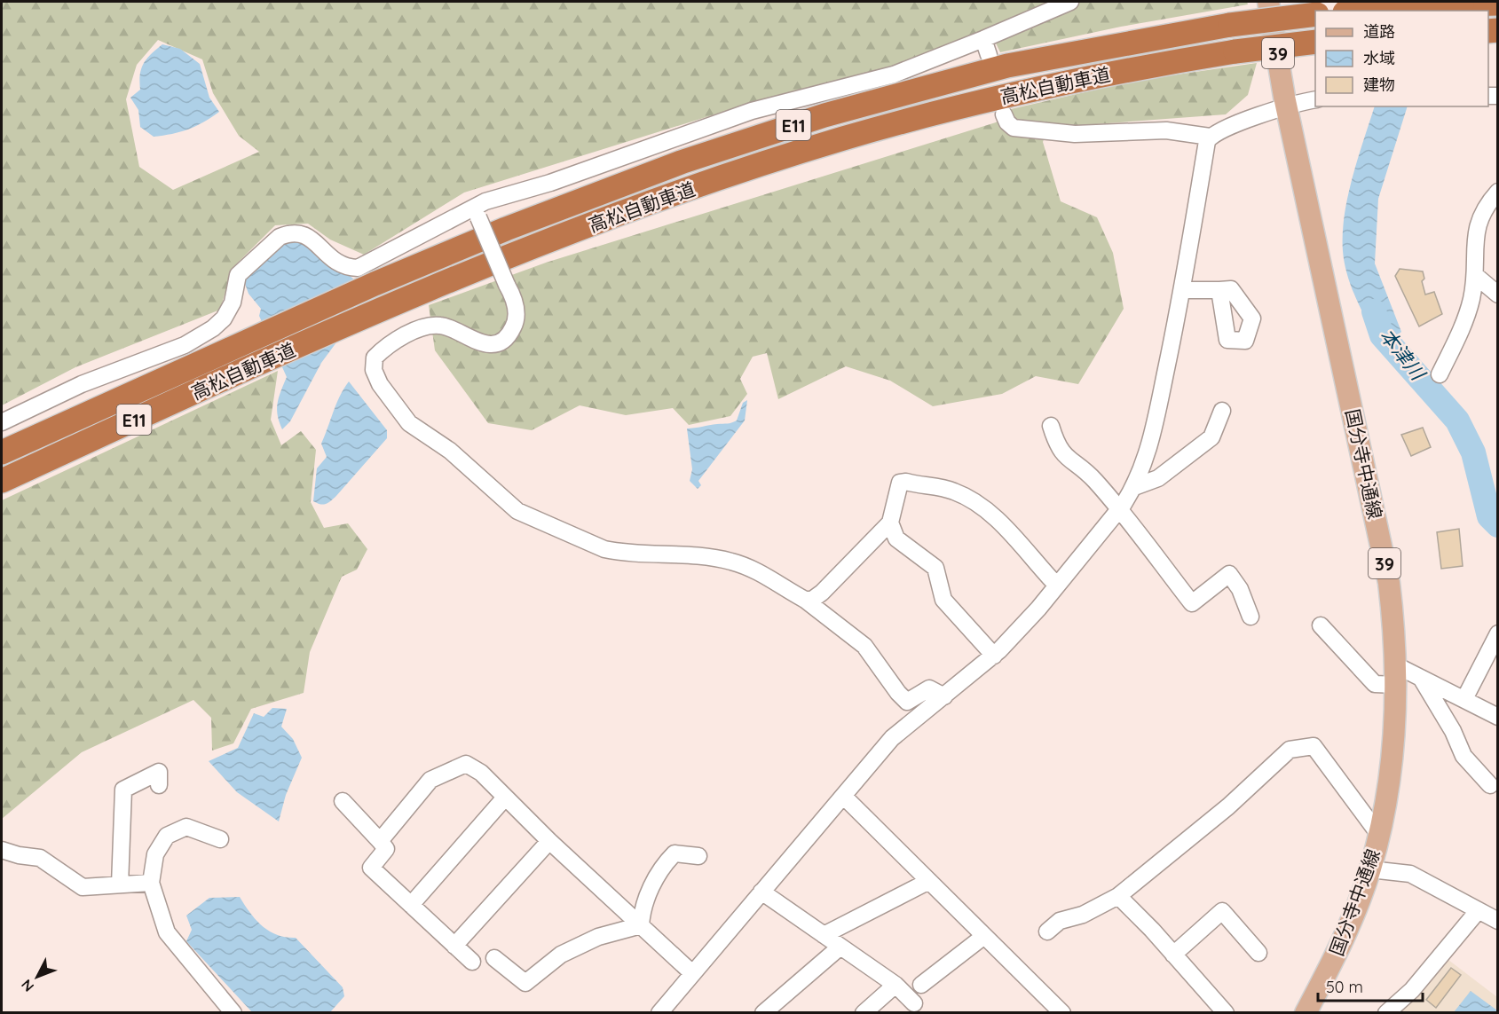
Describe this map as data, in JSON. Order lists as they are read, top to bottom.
{
  "streets": {
    "highway": ["高松自動車道", "E11"],
    "main road": ["39", "国分寺中通線"]
  },
  "water": ["本津川"],
  "legend": ["道路", "水域", "建物"],
  "scale_bar": "50 m",
  "north": "bottom left"
}
